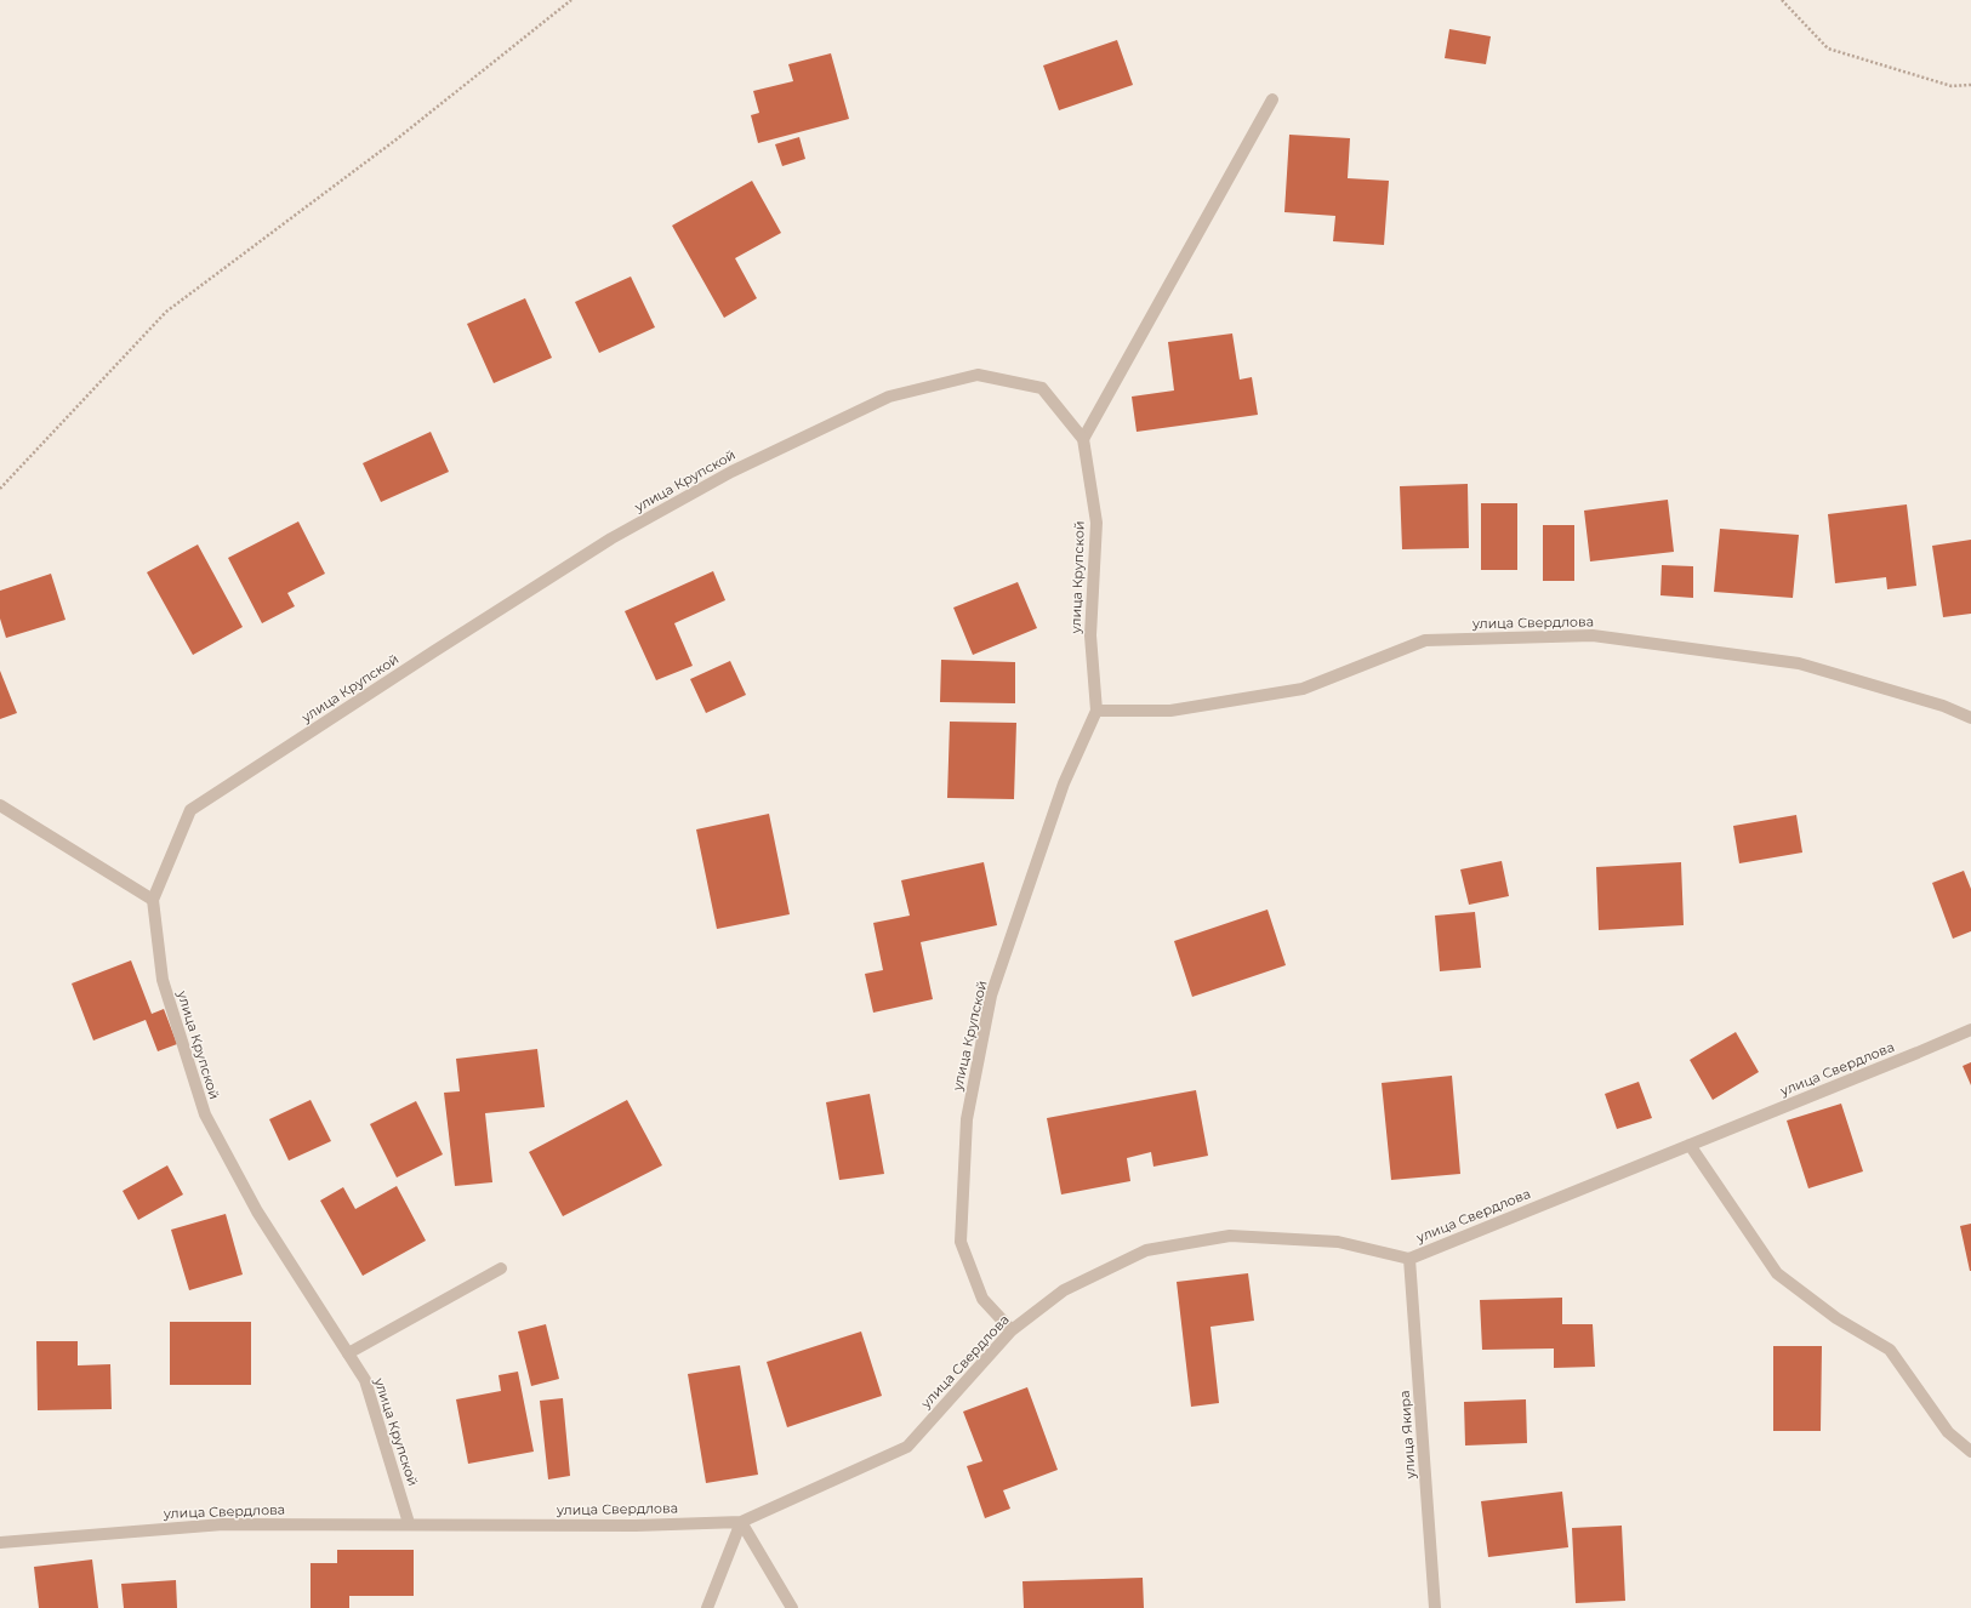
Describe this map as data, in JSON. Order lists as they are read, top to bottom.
{
  "streets": {
    "street": ["улица Крупской", "улица Свердлова", "улица Якира"]
  },
  "crossings": [
    ["улица Крупской", "улица Свердлова"],
    ["улица Свердлова", "улица Якира"]
  ]
}
